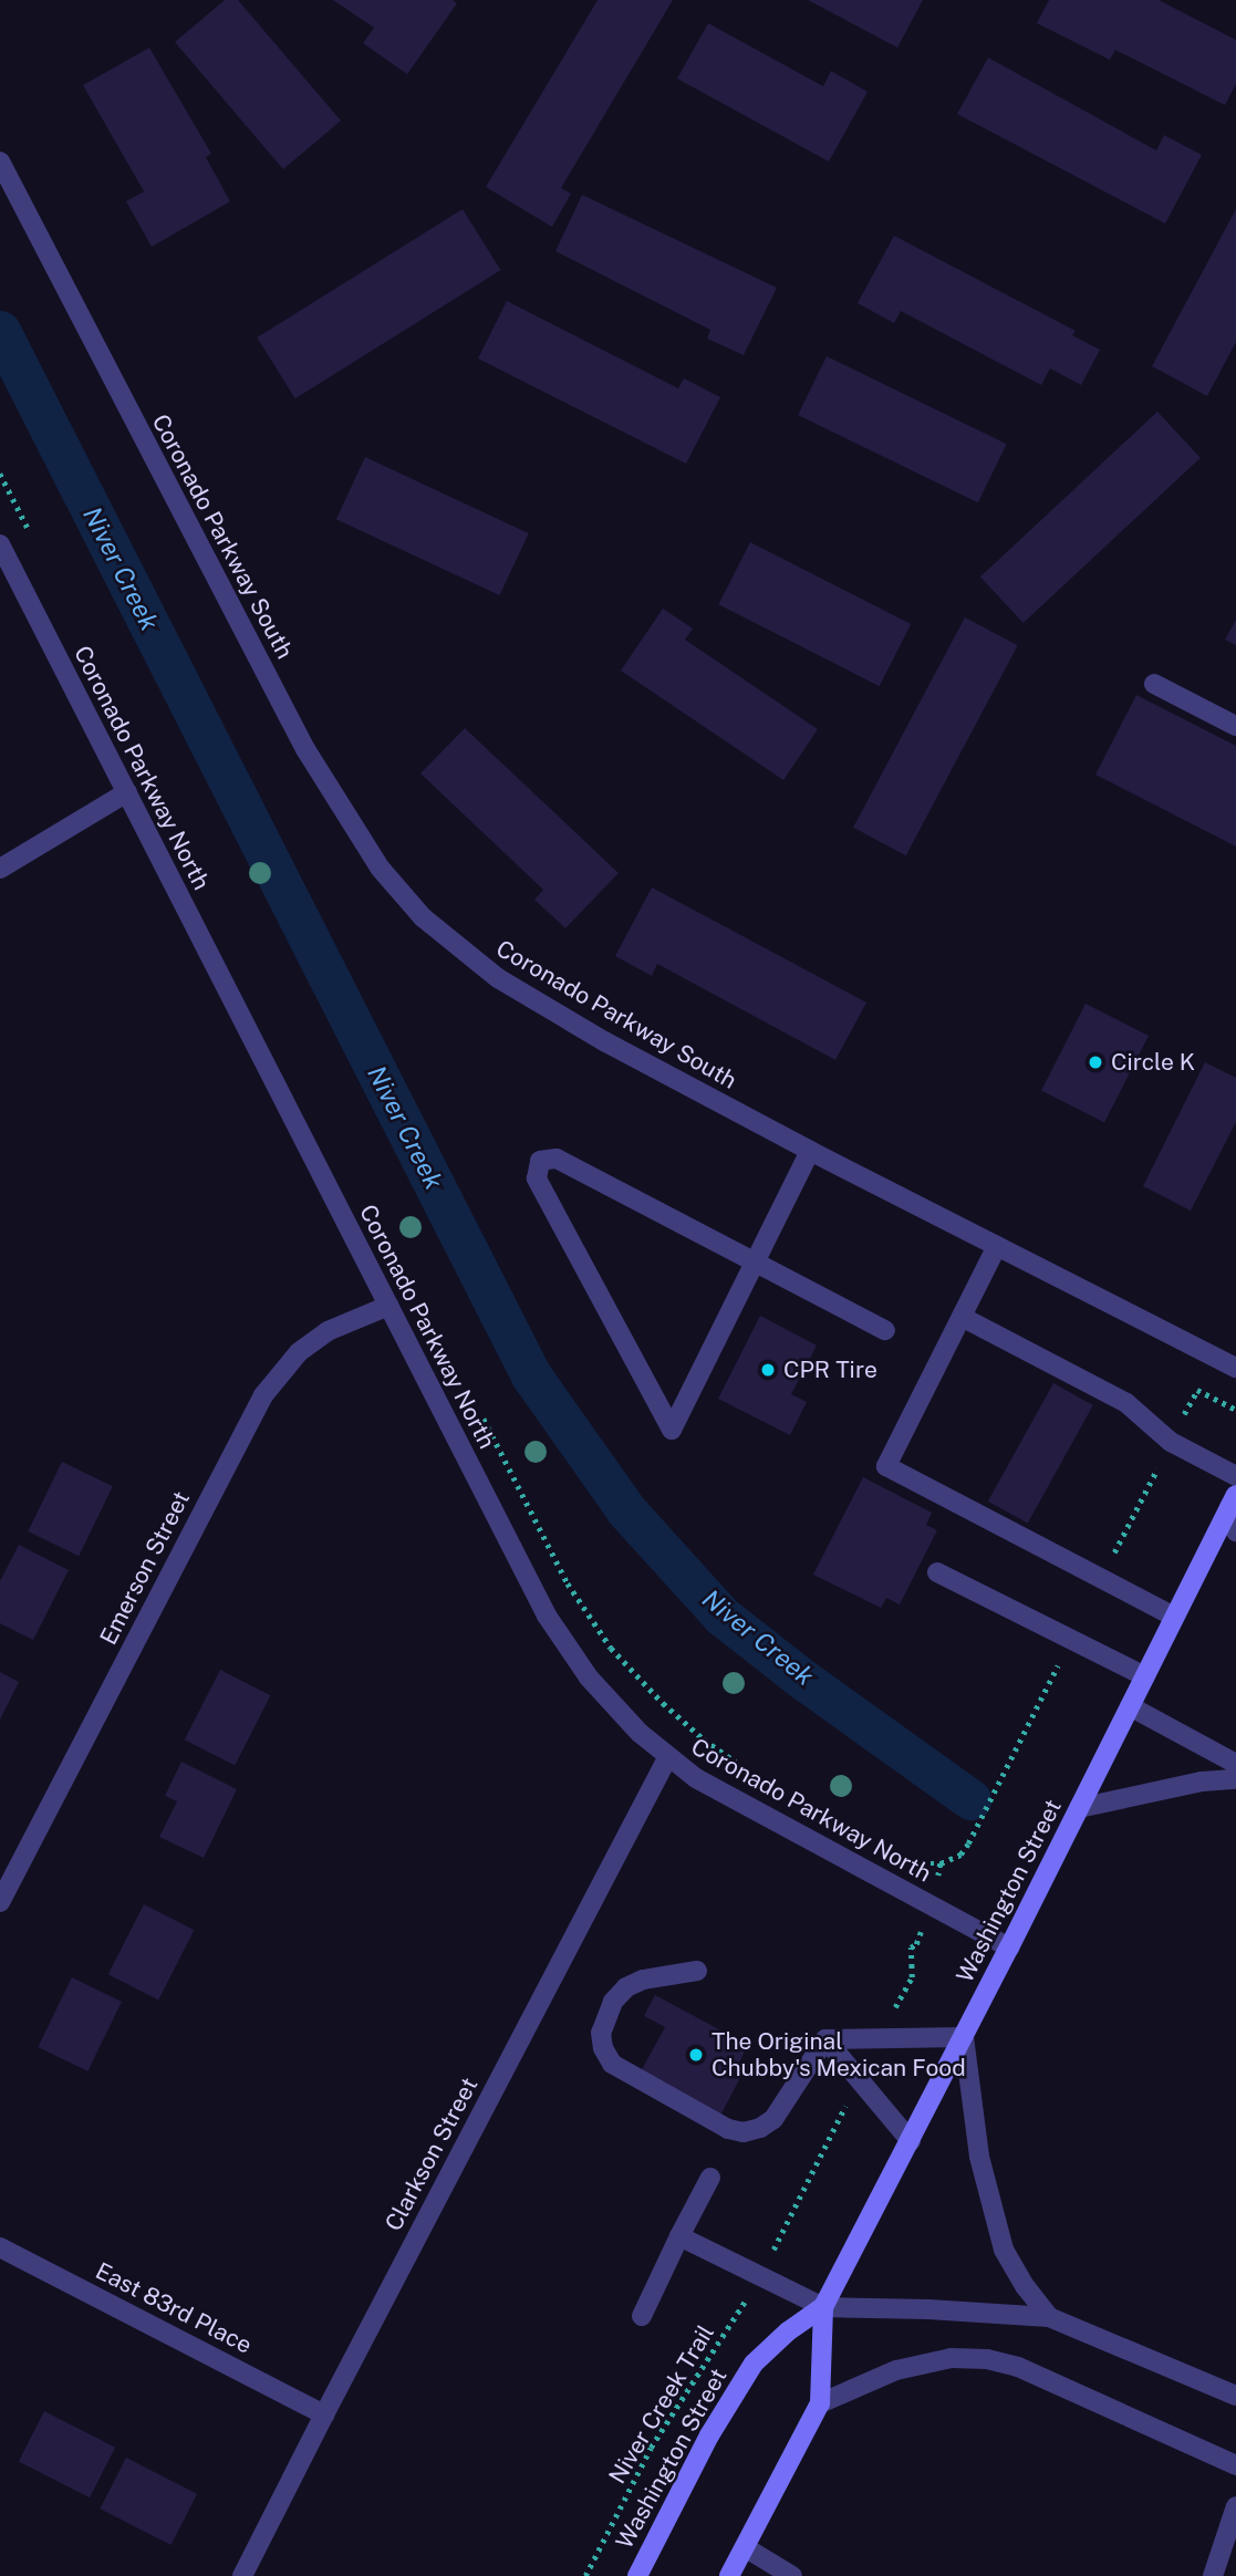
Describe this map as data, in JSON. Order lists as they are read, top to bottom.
{
  "streets": {
    "main road": ["Washington Street"],
    "street": [
      "Coronado Parkway South",
      "Coronado Parkway North",
      "Emerson Street",
      "Clarkson Street",
      "East 83rd Place"
    ],
    "path": ["Niver Creek Trail"]
  },
  "crossings": [
    ["Coronado Parkway North", "Emerson Street"],
    ["Coronado Parkway North", "Washington Street"],
    ["Coronado Parkway North", "Clarkson Street"],
    ["Clarkson Street", "East 83rd Place"]
  ],
  "water": ["Niver Creek"],
  "places": ["Circle K", "CPR Tire", "The Original Chubby's Mexican Food"]
}
